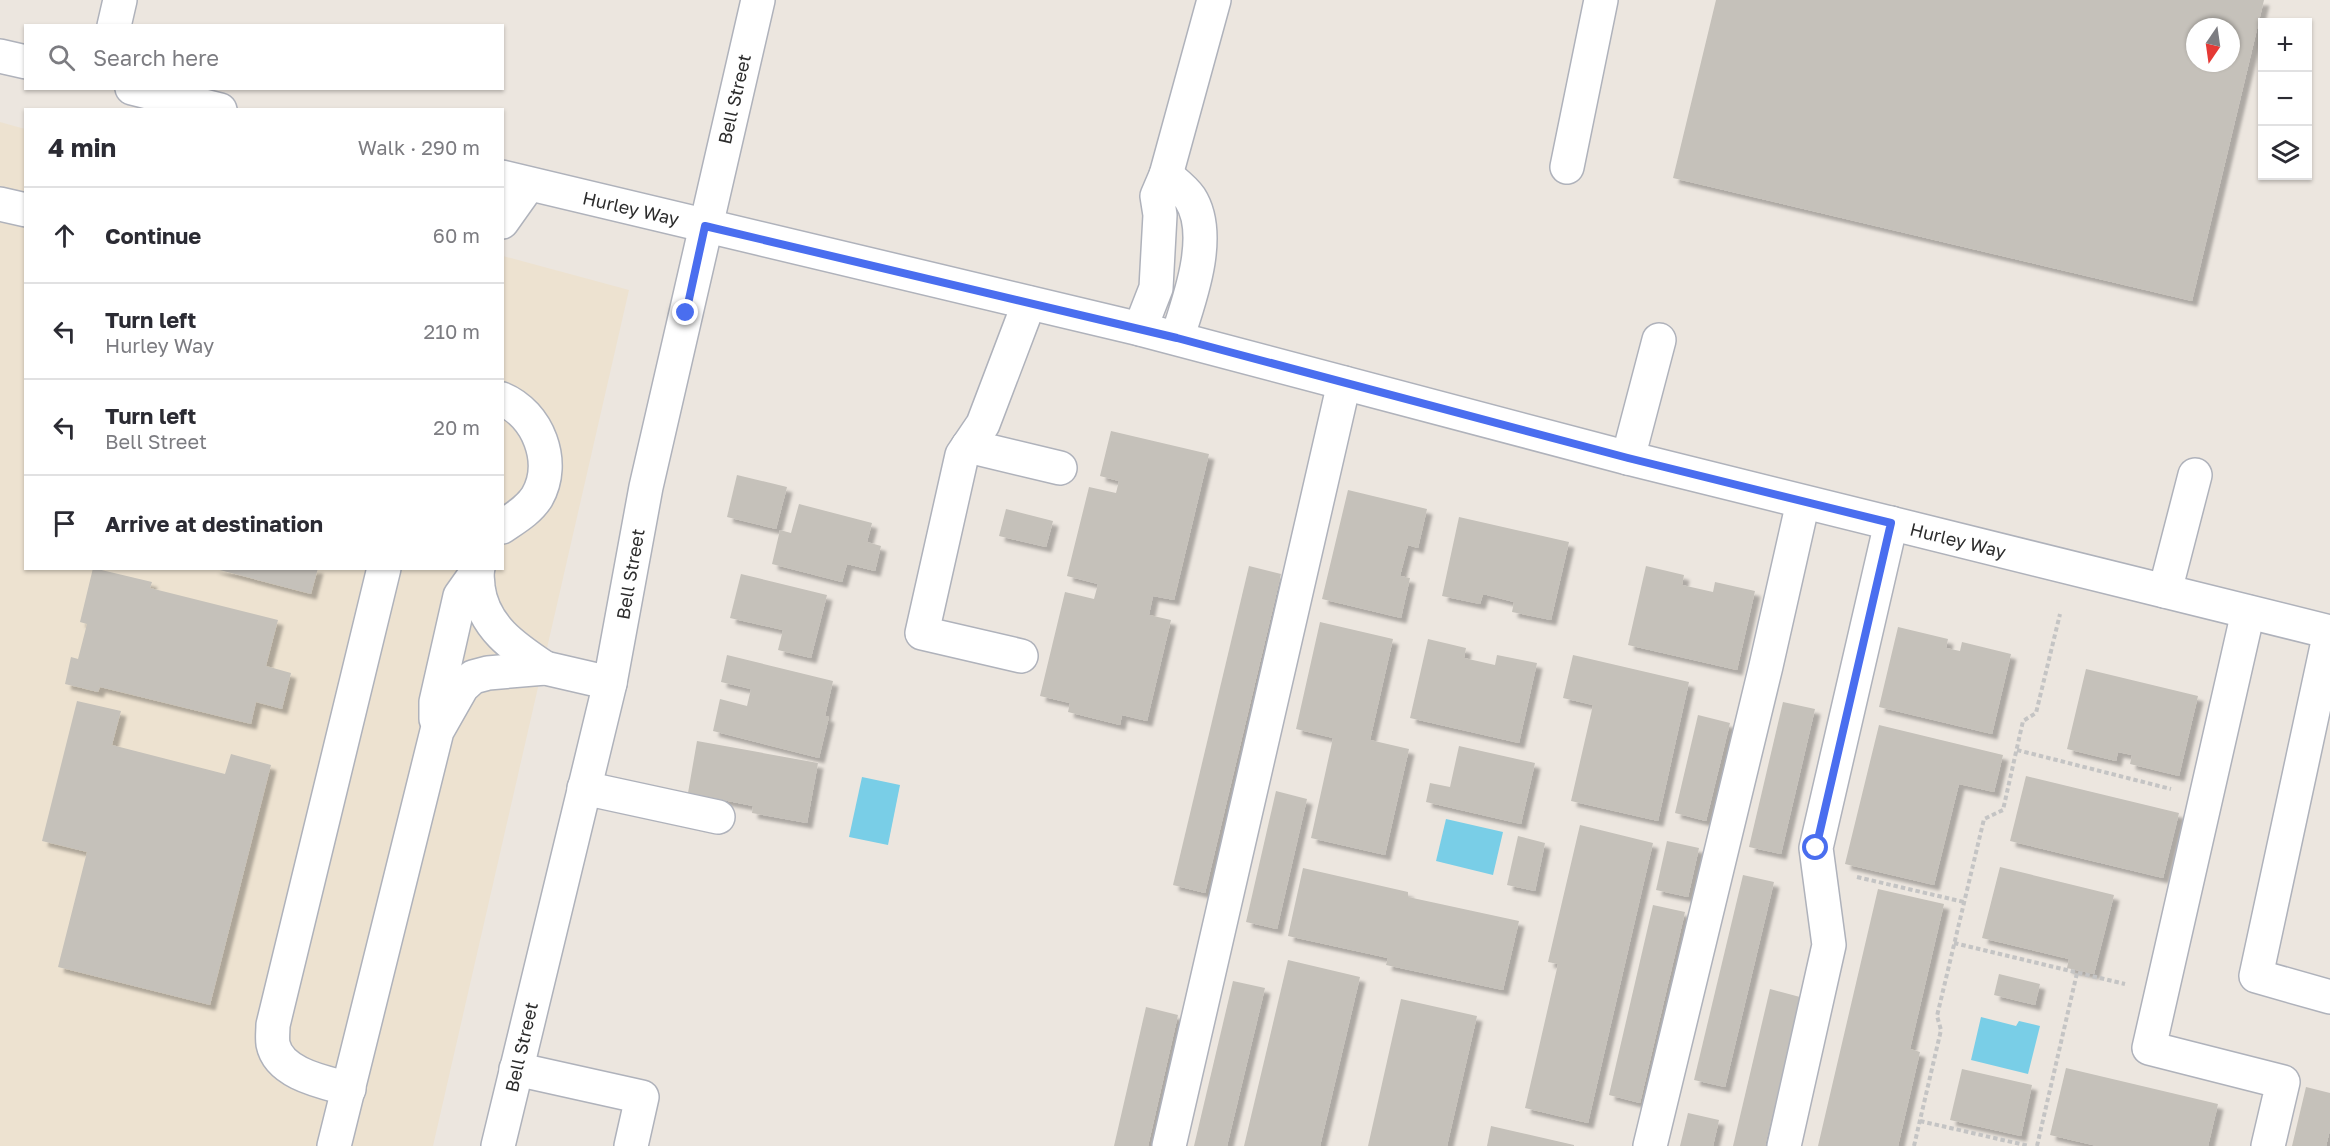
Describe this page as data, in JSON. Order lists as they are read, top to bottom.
{
  "streets": {
    "street": ["Bell Street", "Hurley Way"]
  },
  "crossings": [
    ["Bell Street", "Hurley Way"]
  ],
  "north": "bottom",
  "page": {
    "map_buttons": ["+", "−"],
    "search": "Search here",
    "heading": ["4 min", "Walk · 290 m"],
    "list": [
      ["Continue", "60 m"],
      ["Turn left", "Hurley Way", "210 m"],
      ["Turn left", "Bell Street", "20 m"],
      "Arrive at destination"
    ]
  }
}
